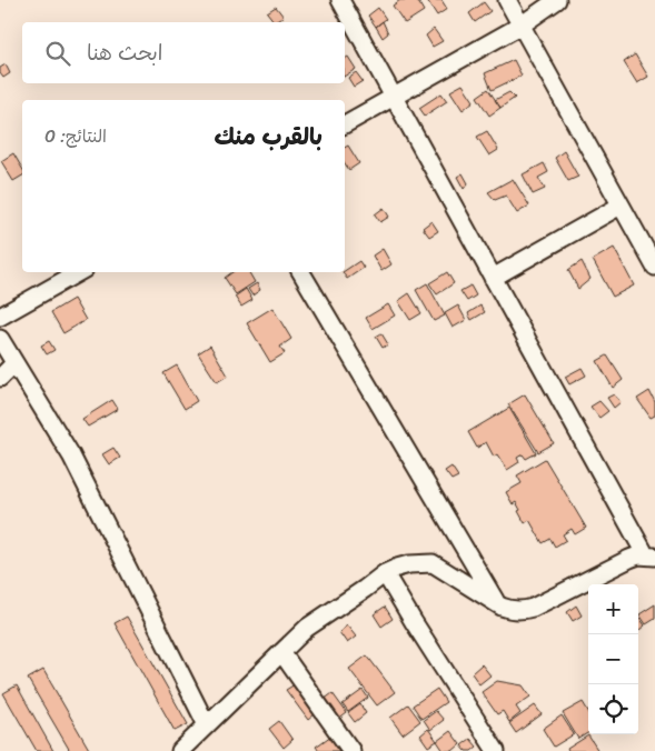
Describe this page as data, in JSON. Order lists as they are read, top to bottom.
{
  "page": {
    "search": "ابحث هنا",
    "heading": ["بالقرب منك", "النتائج: 0"],
    "map_buttons": ["+", "−"]
  }
}
